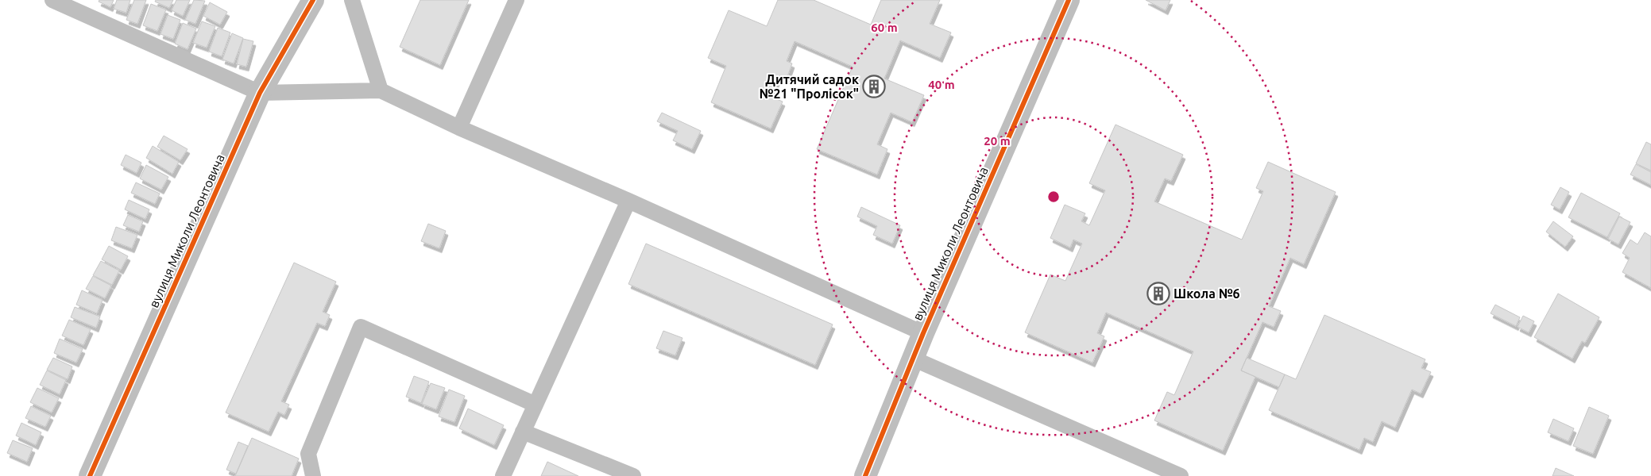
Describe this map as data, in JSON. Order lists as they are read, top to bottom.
{
  "streets": {
    "street": ["вулиця Миколи Леонтовича"]
  },
  "places": {
    "building": ["Дитячий садок №21 \"Пролісок\"", "Школа №6"]
  },
  "rings": ["60 m", "40 m", "20 m"]
}
